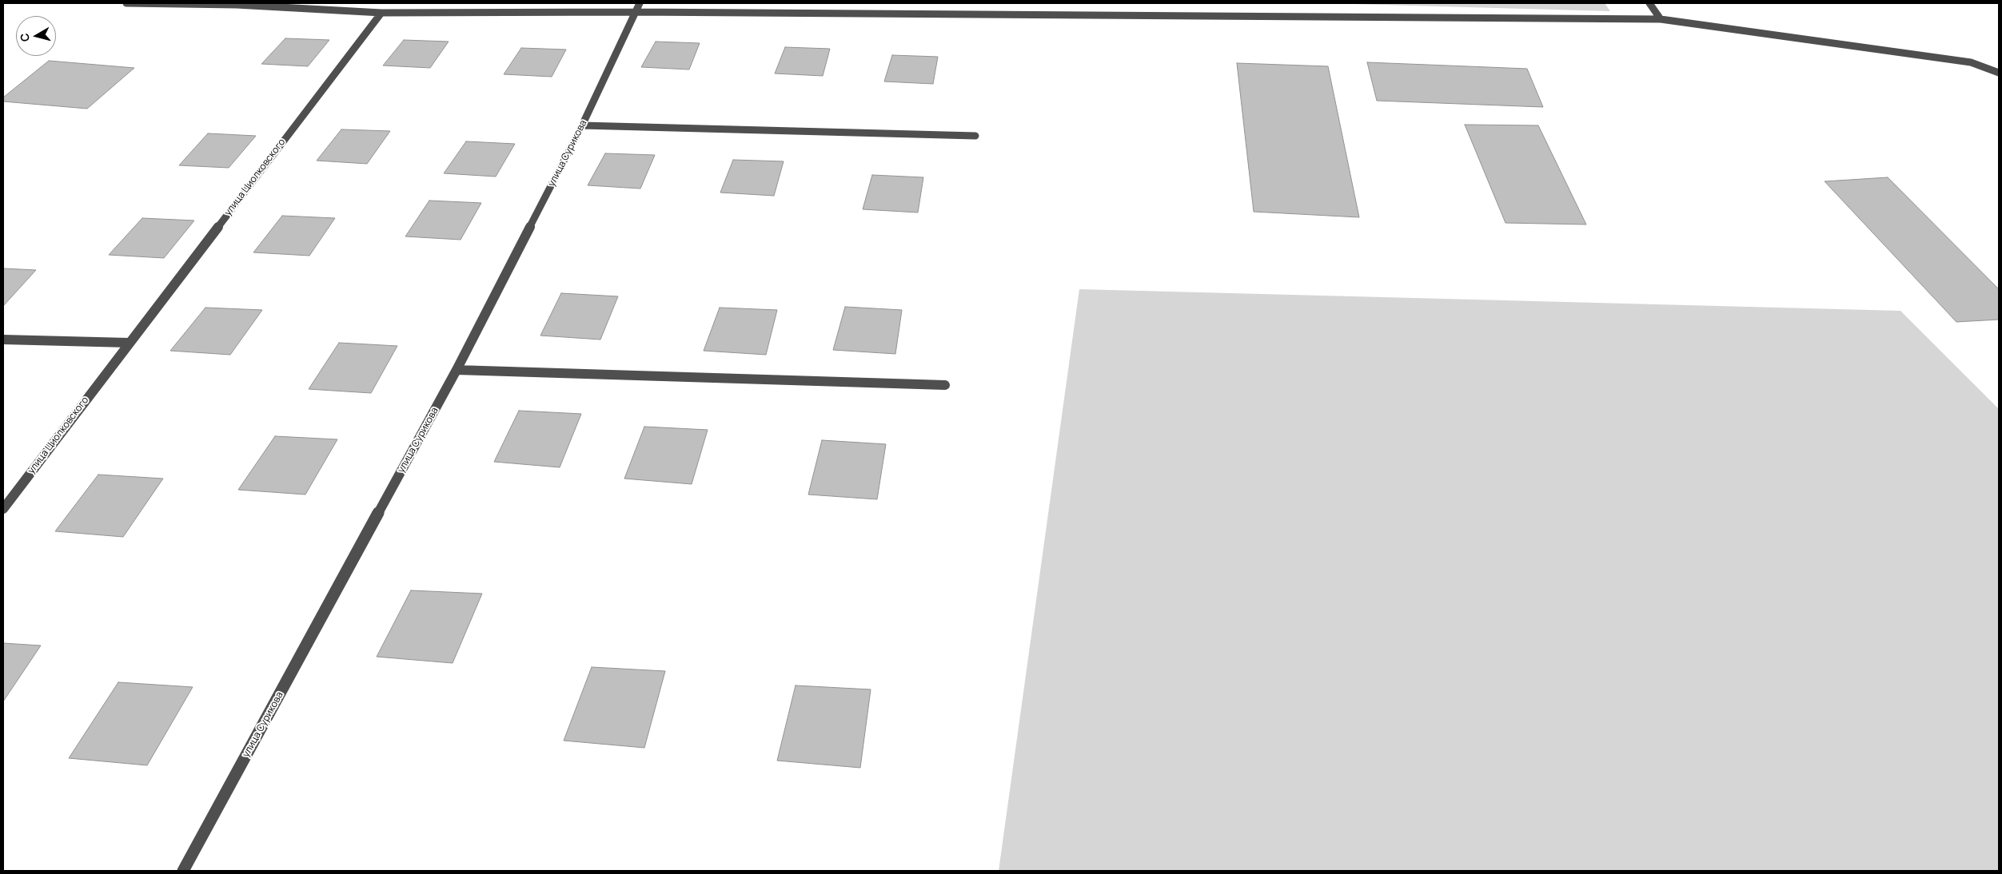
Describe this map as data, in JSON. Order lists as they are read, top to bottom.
{
  "streets": {
    "street": ["улица Сурикова", "улица Циолковского"]
  },
  "north": "left"
}
